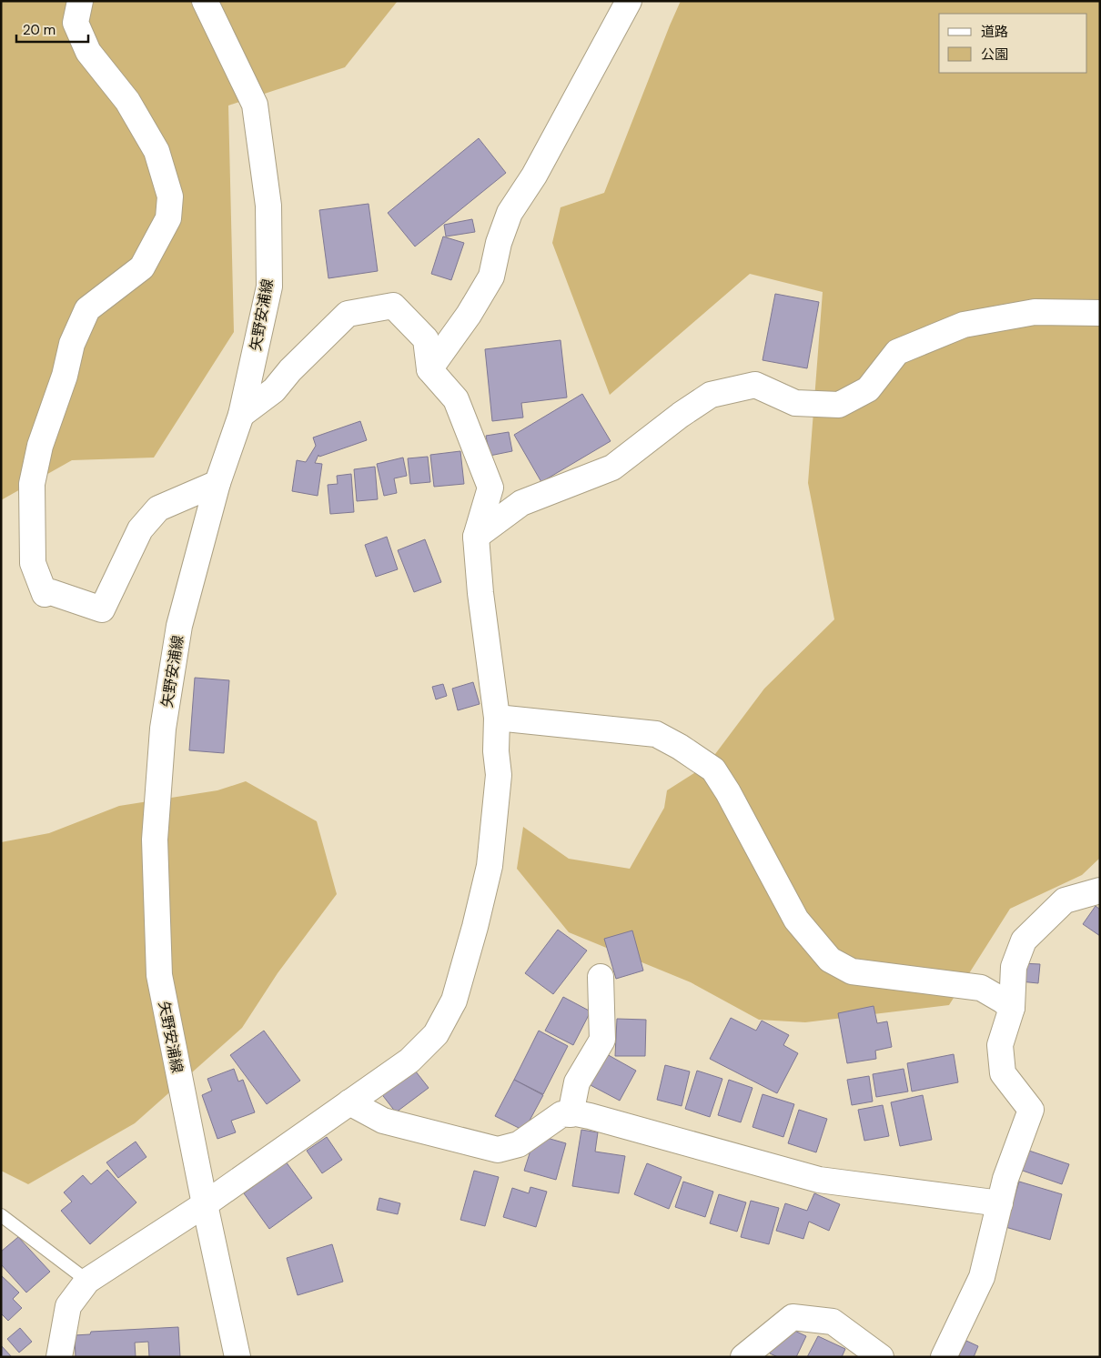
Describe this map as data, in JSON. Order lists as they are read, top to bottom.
{
  "streets": {
    "street": ["矢野安浦線"]
  },
  "legend": ["道路", "公園"],
  "scale_bar": "20 m"
}
